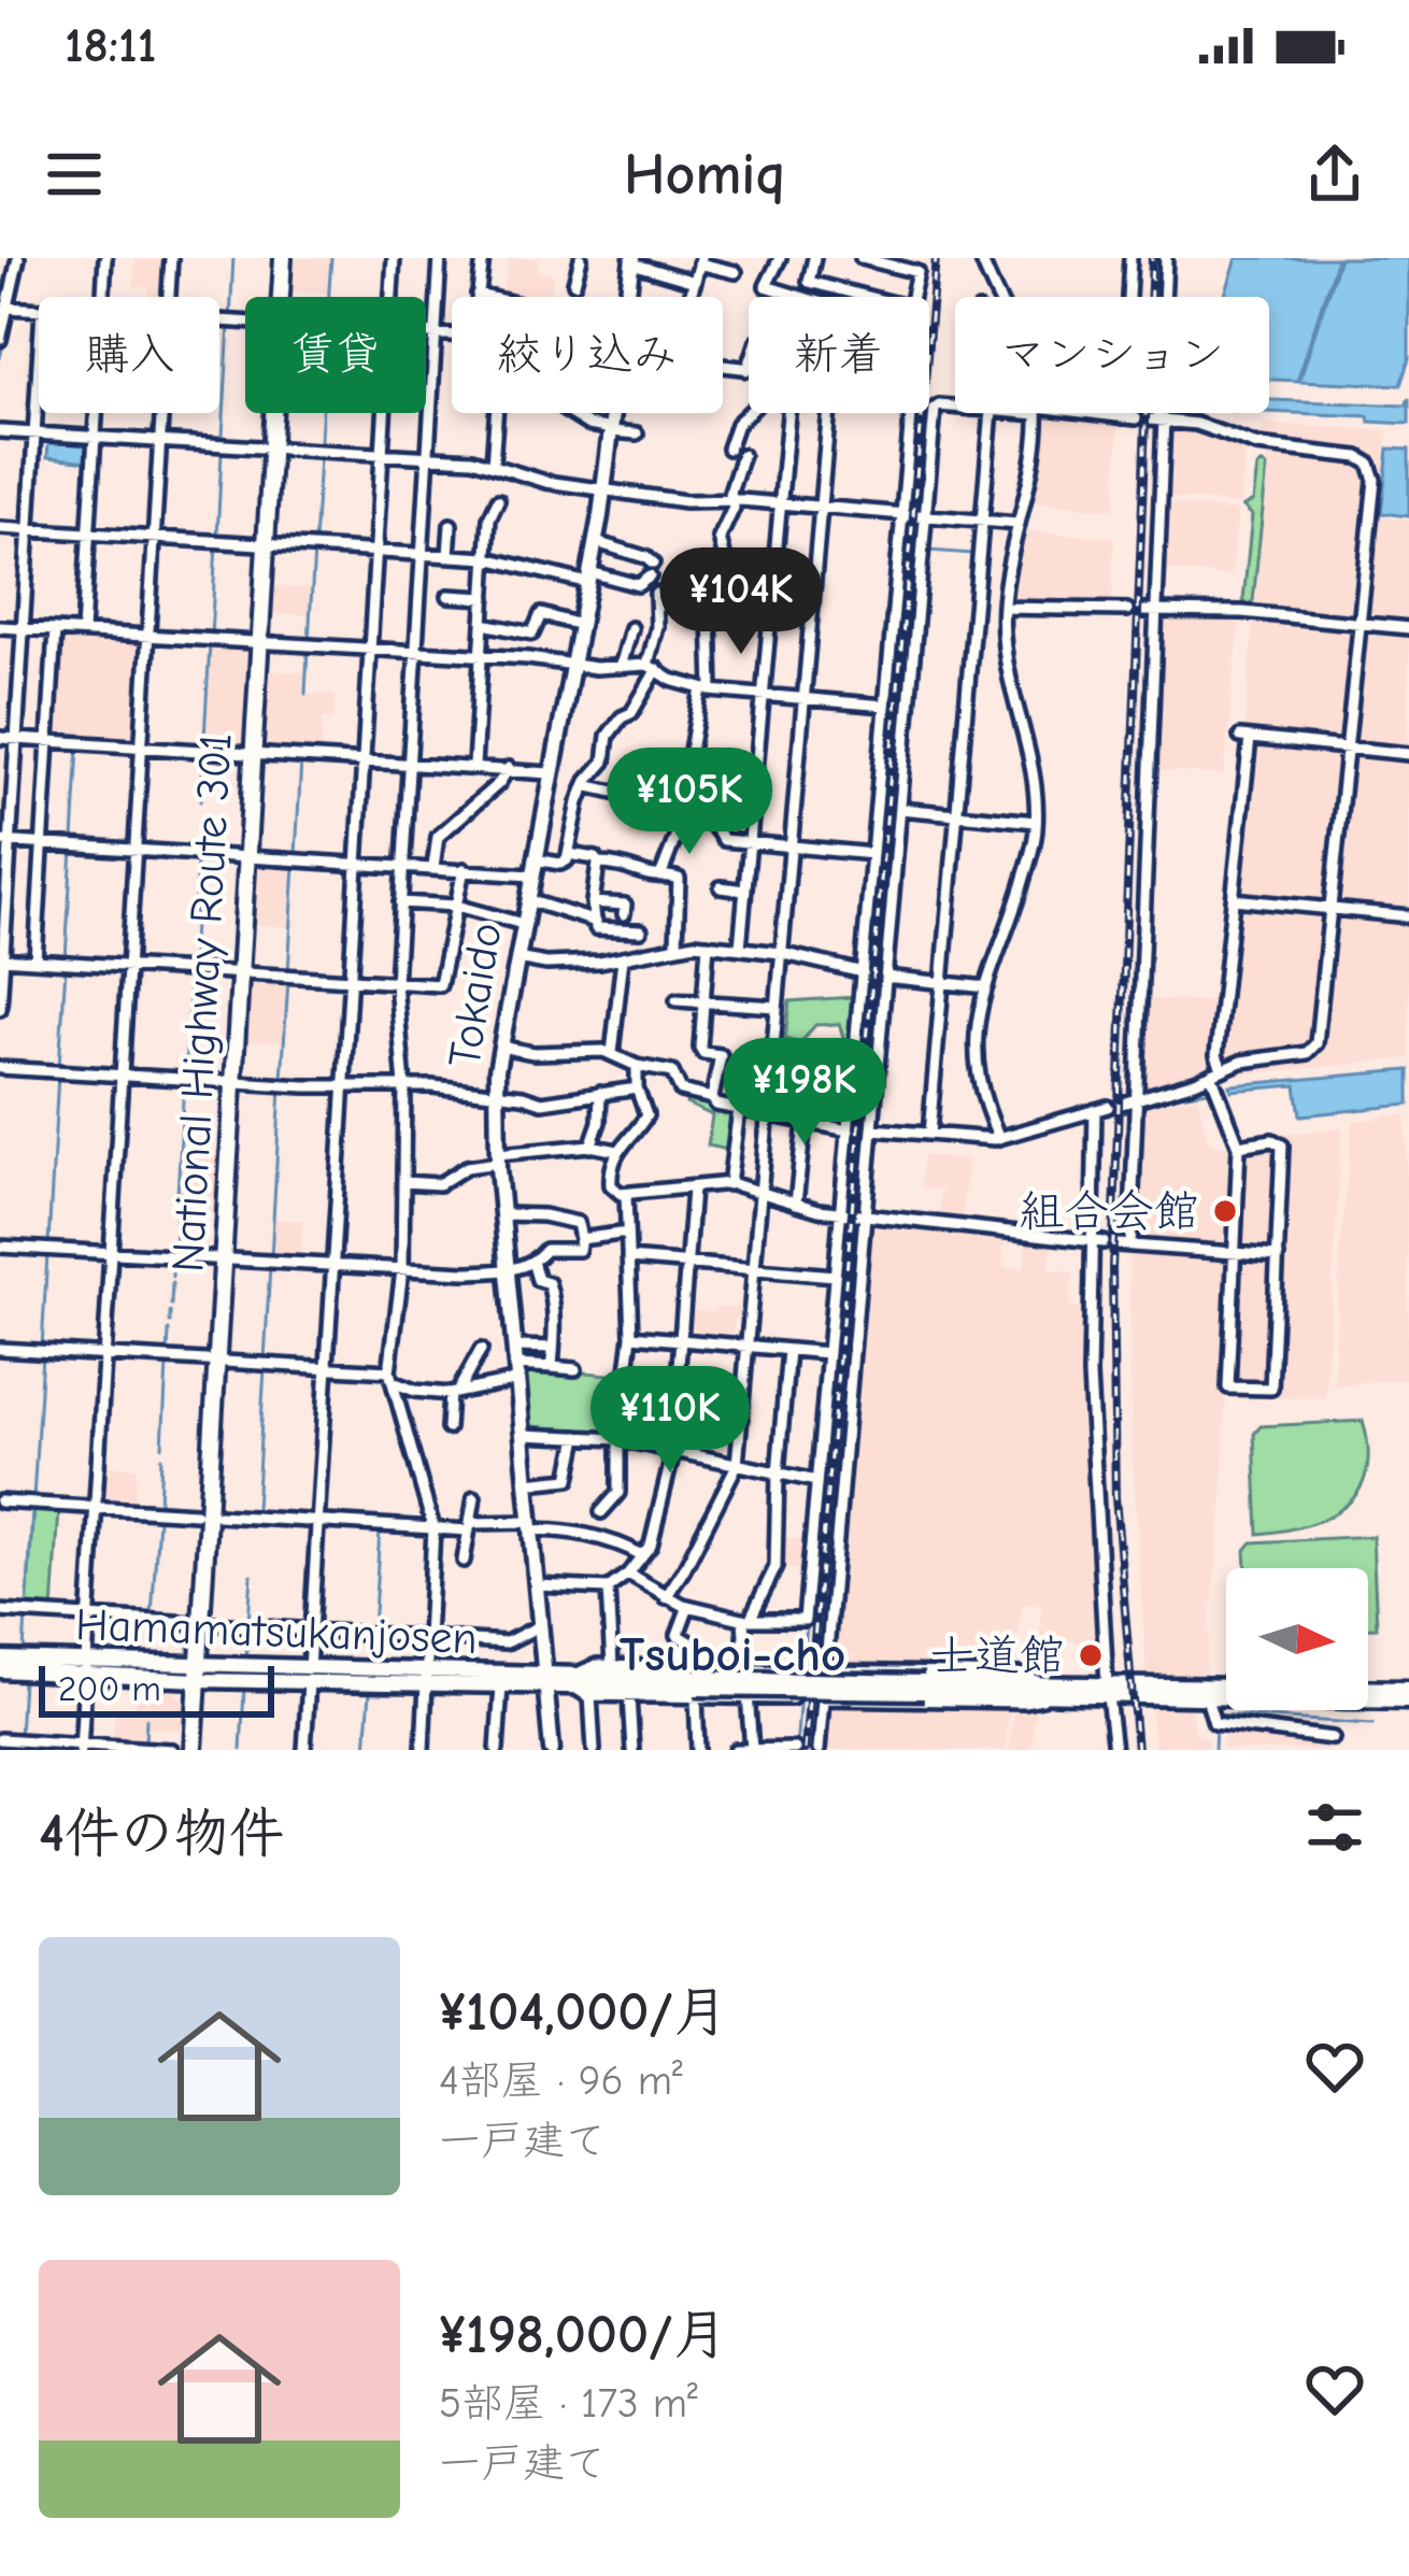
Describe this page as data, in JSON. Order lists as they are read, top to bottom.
{
  "streets": {
    "highway": ["National Highway Route 301"],
    "main road": ["Tokaido", "Hamamatsukanjosen"]
  },
  "crossings": [
    ["Tokaido", "Hamamatsukanjosen"],
    ["National Highway Route 301", "Hamamatsukanjosen"]
  ],
  "districts": ["Tsuboi-cho"],
  "places": ["組合会館", "士道館"],
  "scale_bar": "200 m",
  "north": "right",
  "page": {
    "status": "18:11",
    "header": "Homiq",
    "chip": [
      "購入",
      "賃貸",
      "絞り込み",
      "新着",
      "マンション"
    ],
    "price": [
      "¥104K",
      "¥105K",
      "¥198K",
      "¥110K"
    ],
    "scale": "200 m",
    "heading": "4件の物件",
    "list": [
      {
        "name": "¥104,000/月",
        "note": "4部屋 · 96 m² · 一戸建て"
      },
      {
        "name": "¥198,000/月",
        "note": "5部屋 · 173 m² · 一戸建て"
      }
    ]
  }
}
